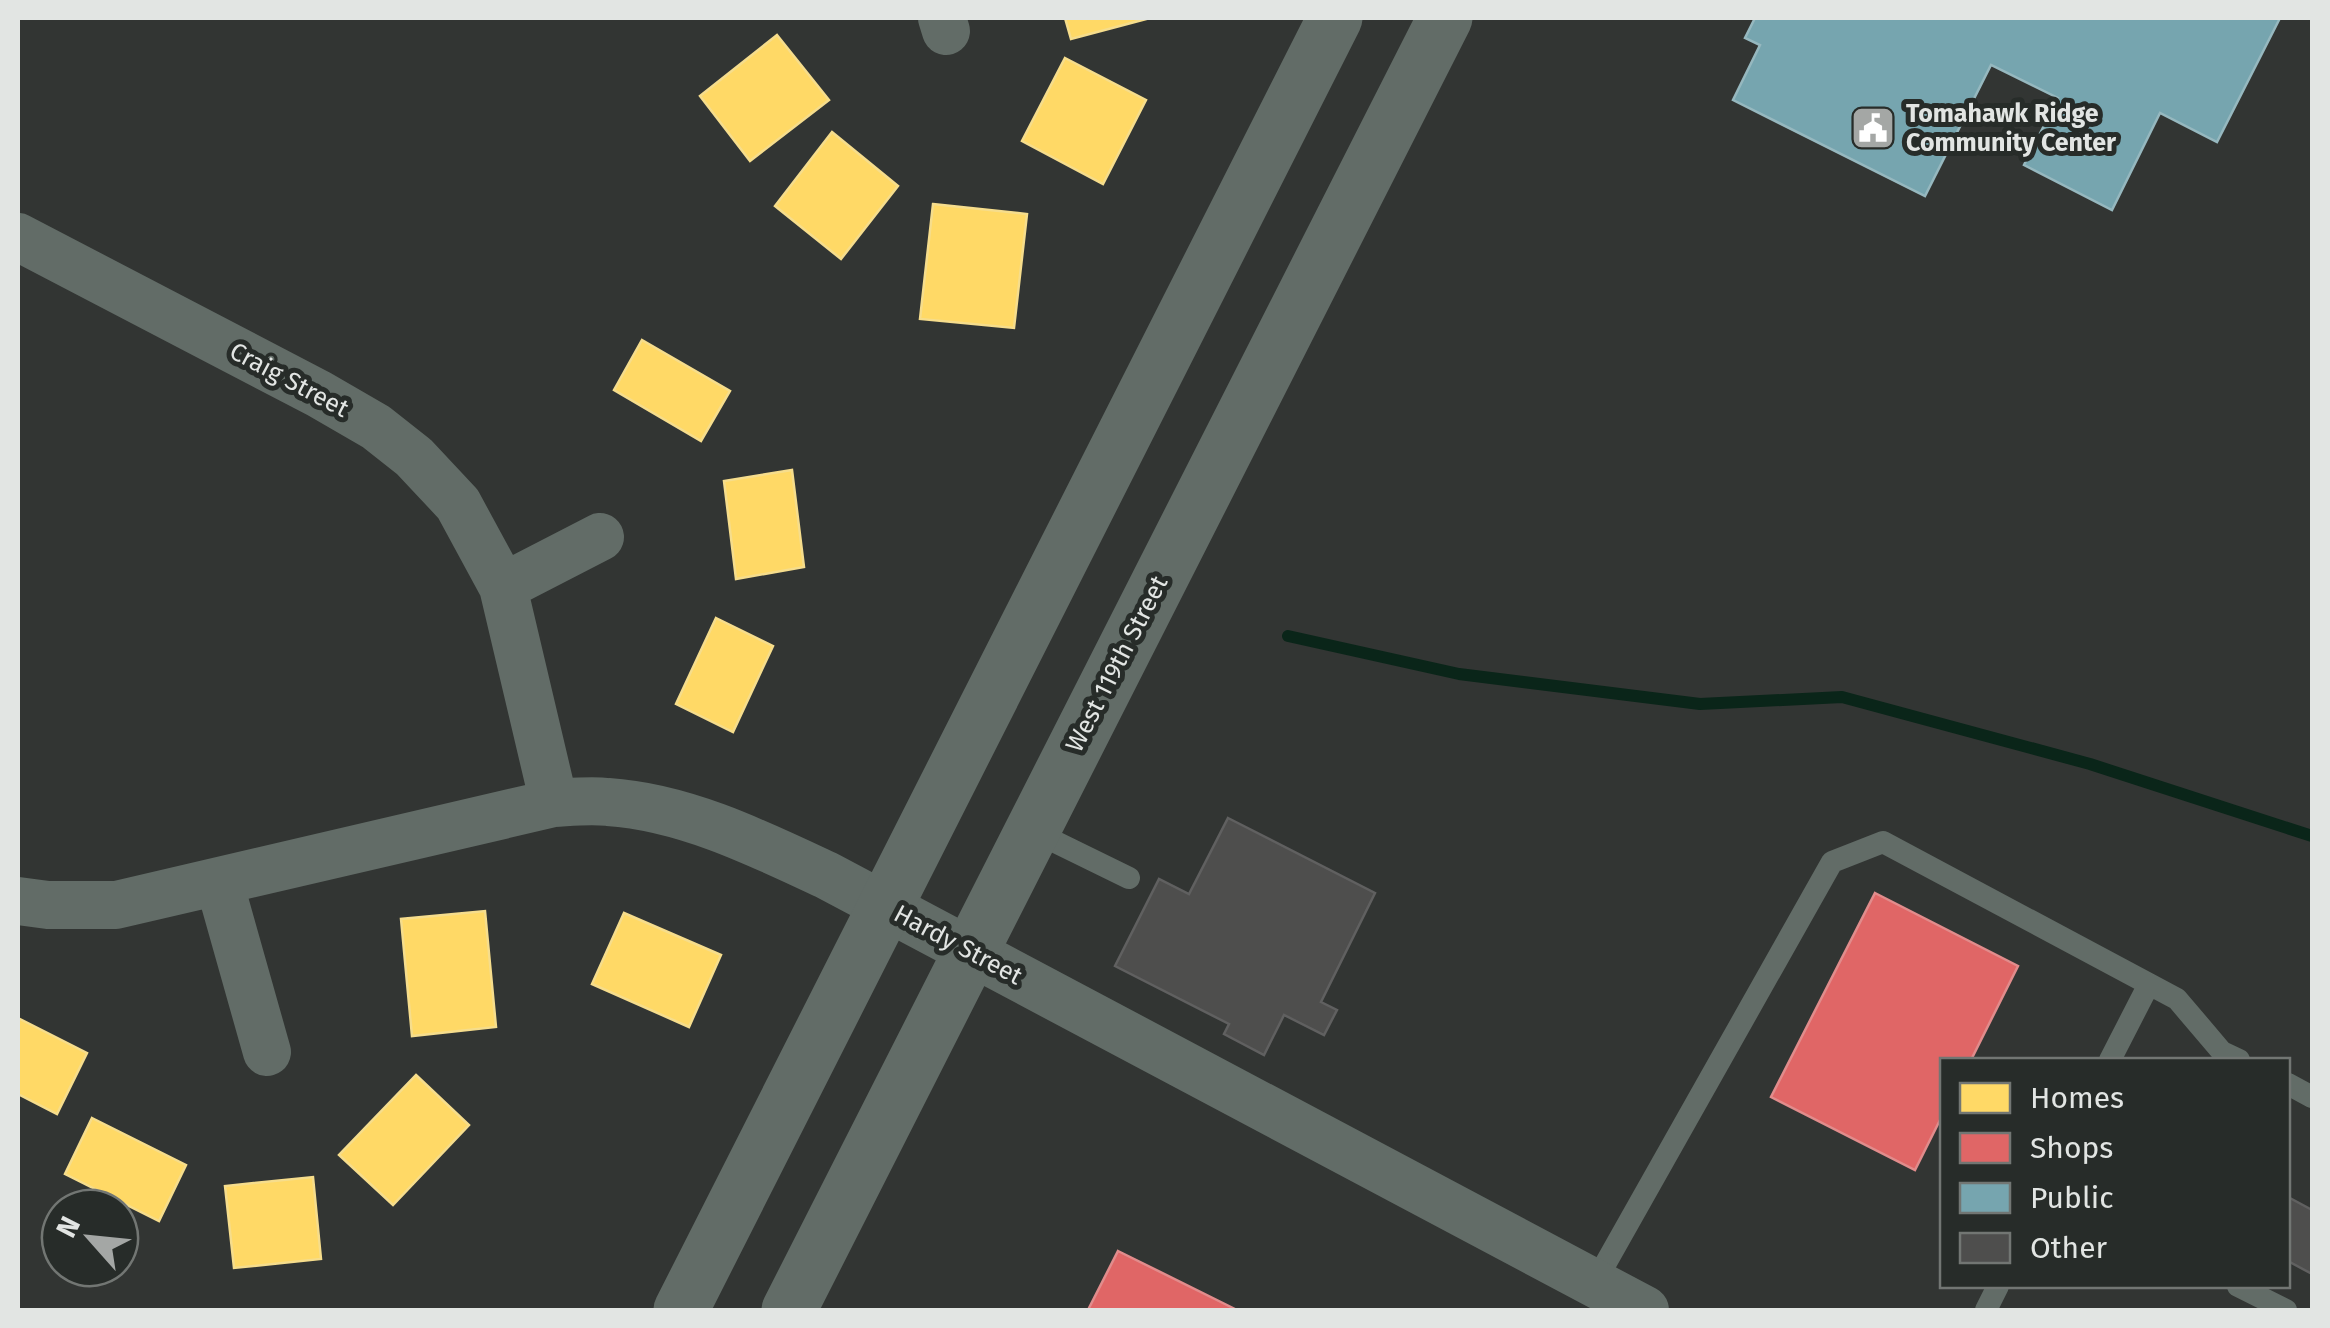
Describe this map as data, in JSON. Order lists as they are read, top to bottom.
{
  "streets": {
    "main road": ["West 119th Street"],
    "street": ["Craig Street", "Hardy Street"]
  },
  "crossings": [
    ["Craig Street", "Hardy Street"],
    ["West 119th Street", "Hardy Street"]
  ],
  "places": {
    "public building": ["Tomahawk Ridge Community Center"]
  },
  "legend": [
    "Homes",
    "Shops",
    "Public",
    "Other"
  ],
  "north": "top left"
}
